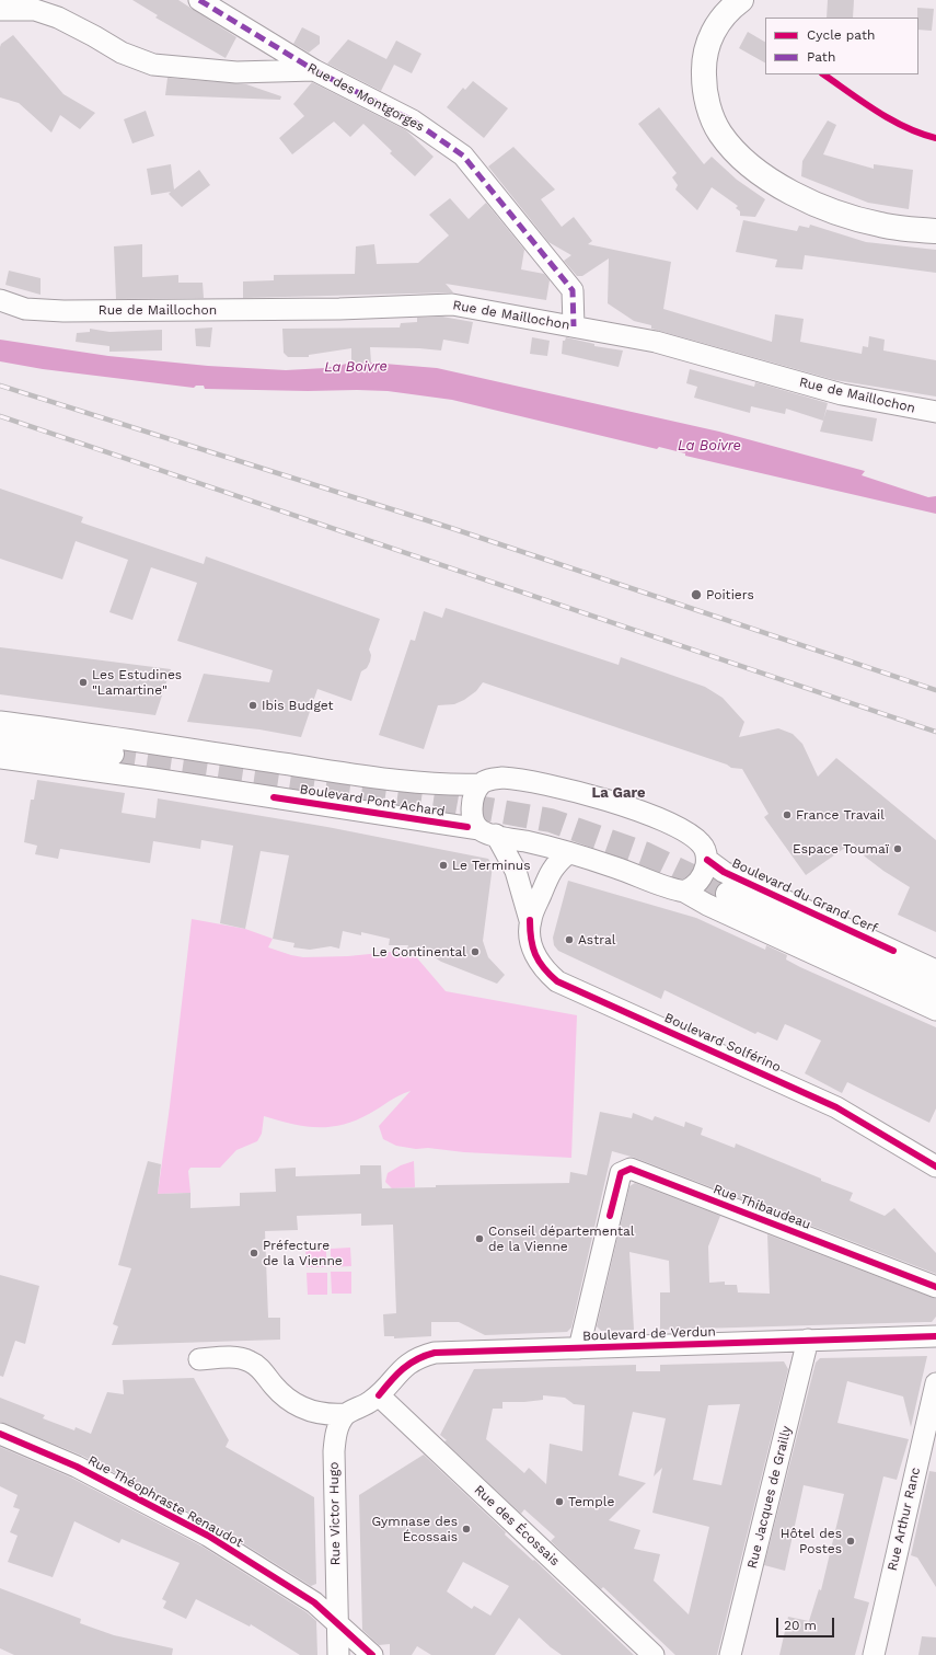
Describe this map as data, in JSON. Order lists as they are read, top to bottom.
{
  "streets": {
    "street": [
      "Rue des Montgorges",
      "Rue de Maillochon",
      "Boulevard Pont Achard",
      "Boulevard du Grand Cerf",
      "Boulevard Solférino",
      "Rue Thibaudeau",
      "Boulevard de Verdun",
      "Rue Jacques de Grailly",
      "Rue Théophraste Renaudot",
      "Rue Victor Hugo",
      "Rue Arthur Ranc",
      "Rue des Écossais"
    ]
  },
  "crossings": [
    ["Rue des Montgorges", "Rue de Maillochon"],
    ["Boulevard Pont Achard", "Boulevard du Grand Cerf"],
    ["Boulevard Pont Achard", "Boulevard Solférino"],
    ["Rue Thibaudeau", "Boulevard de Verdun"],
    ["Boulevard de Verdun", "Rue Jacques de Grailly"],
    ["Boulevard de Verdun", "Rue des Écossais"],
    ["Rue Théophraste Renaudot", "Rue Victor Hugo"]
  ],
  "districts": ["La Gare"],
  "water": ["La Boivre"],
  "places": [
    "Poitiers",
    "Les Estudines \"Lamartine\"",
    "Ibis Budget",
    "France Travail",
    "Espace Toumaï",
    "Le Terminus",
    "Astral",
    "Le Continental",
    "Conseil départemental de la Vienne",
    "Préfecture de la Vienne",
    "Temple",
    "Gymnase des Écossais",
    "Hôtel des Postes"
  ],
  "legend": ["Cycle path", "Path"],
  "scale_bar": "20 m"
}
